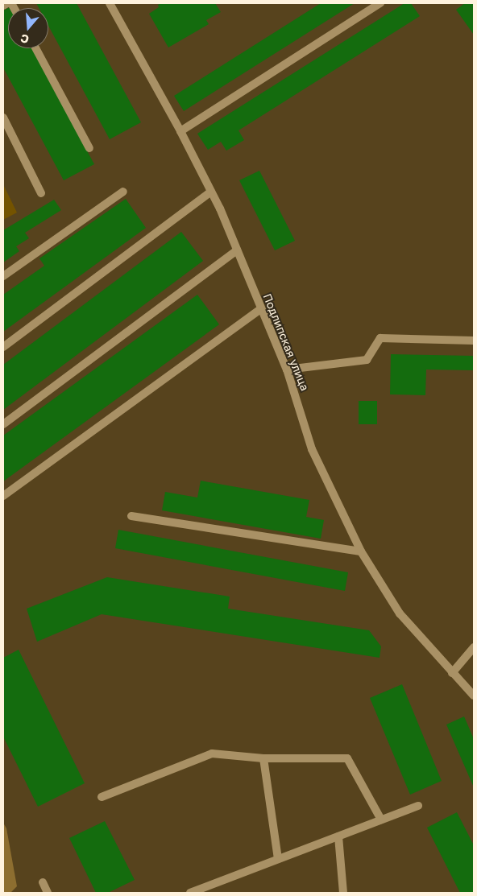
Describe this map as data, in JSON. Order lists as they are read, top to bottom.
{
  "streets": {
    "street": ["Подлипская улица"]
  },
  "north": "bottom"
}
